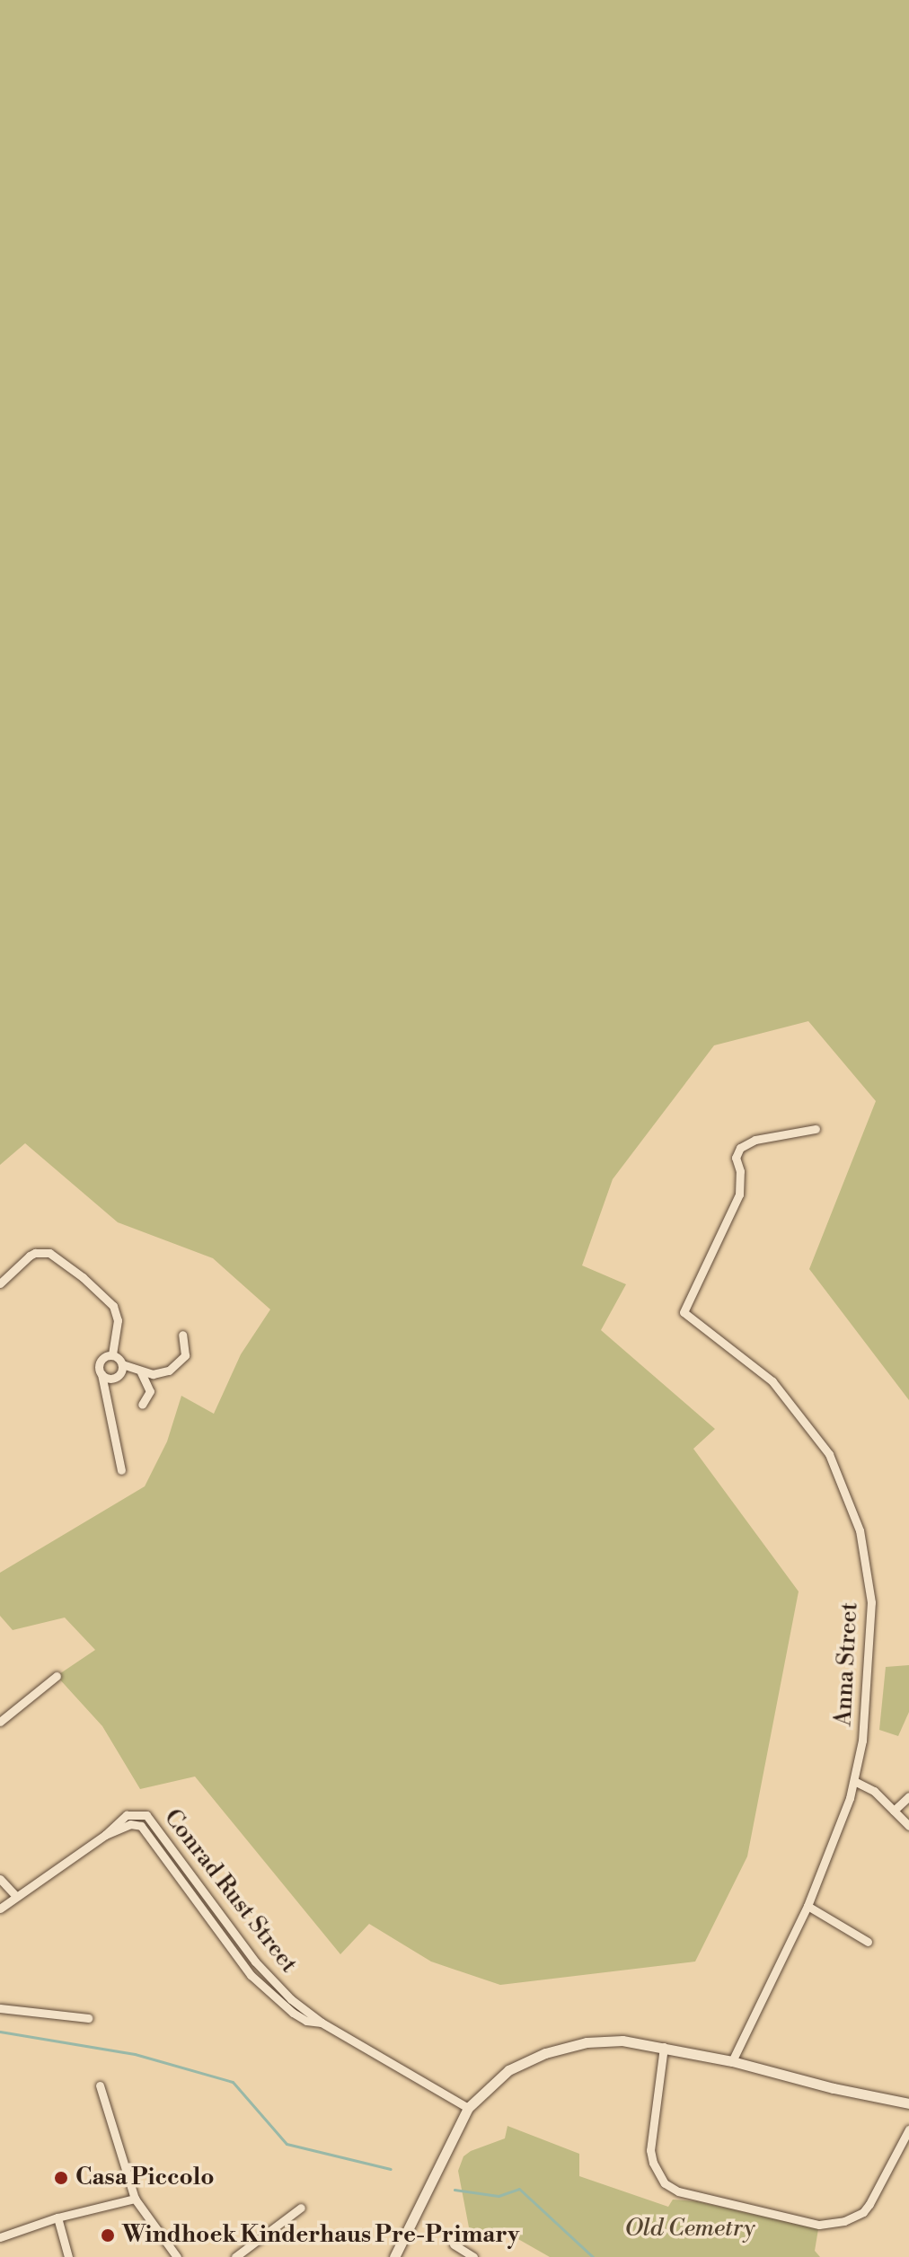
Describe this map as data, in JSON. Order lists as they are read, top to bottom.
{
  "streets": {
    "street": ["Anna Street", "Conrad Rust Street"]
  },
  "parks": ["Old Cemetry"],
  "places": ["Casa Piccolo", "Windhoek Kinderhaus Pre-Primary"]
}
